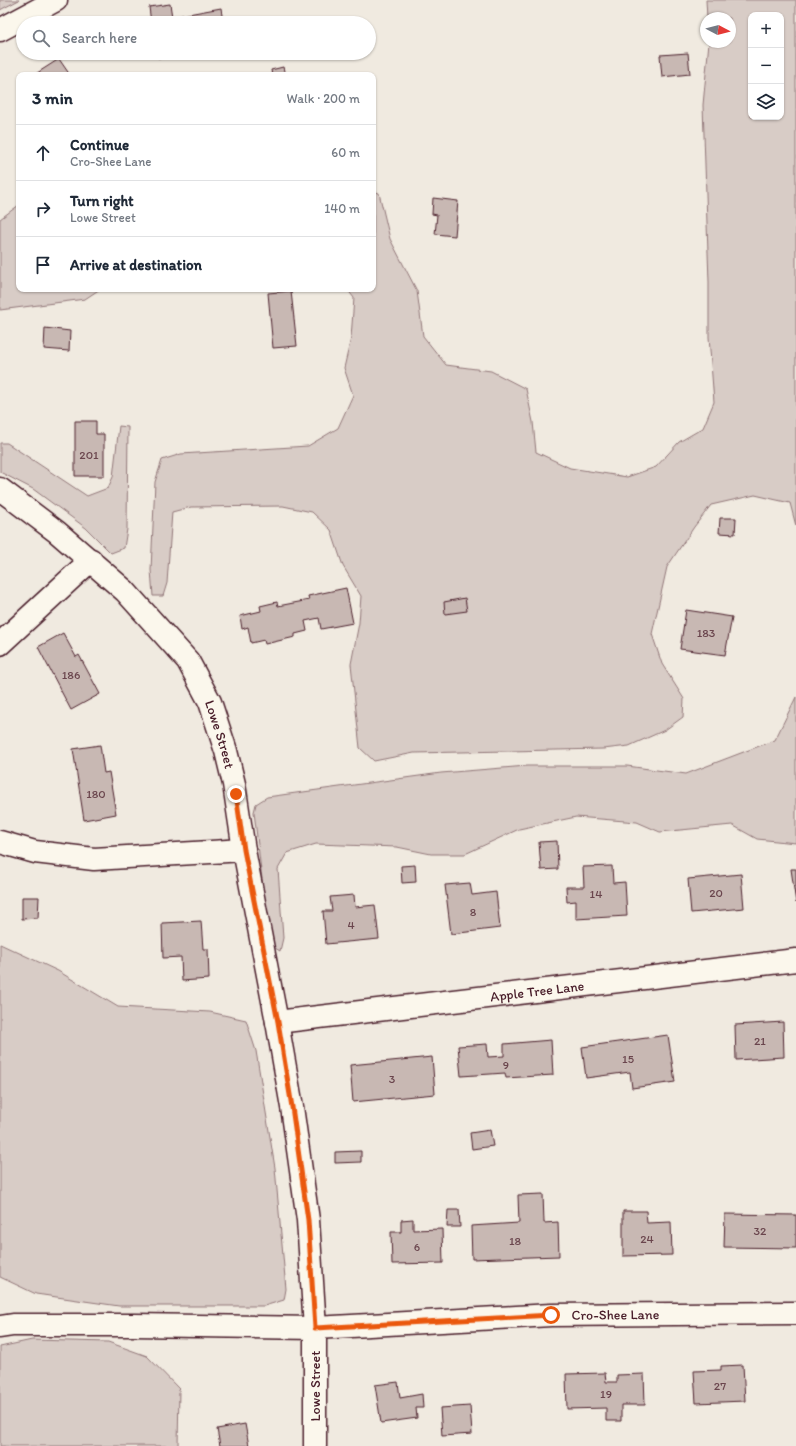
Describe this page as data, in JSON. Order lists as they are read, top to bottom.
{
  "streets": {
    "street": ["Lowe Street", "Apple Tree Lane", "Cro-Shee Lane"]
  },
  "crossings": [
    ["Lowe Street", "Apple Tree Lane"],
    ["Lowe Street", "Cro-Shee Lane"]
  ],
  "house_numbers": [
    "201",
    "183",
    "186",
    "180",
    "20",
    "14",
    "8",
    "4",
    "21",
    "15",
    "9",
    "3",
    "32",
    "24",
    "18",
    "6",
    "27",
    "19"
  ],
  "north": "right",
  "page": {
    "map_buttons": ["+", "−"],
    "search": "Search here",
    "heading": ["3 min", "Walk · 200 m"],
    "list": [
      ["Continue", "Cro-Shee Lane", "60 m"],
      ["Turn right", "Lowe Street", "140 m"],
      "Arrive at destination"
    ]
  }
}
